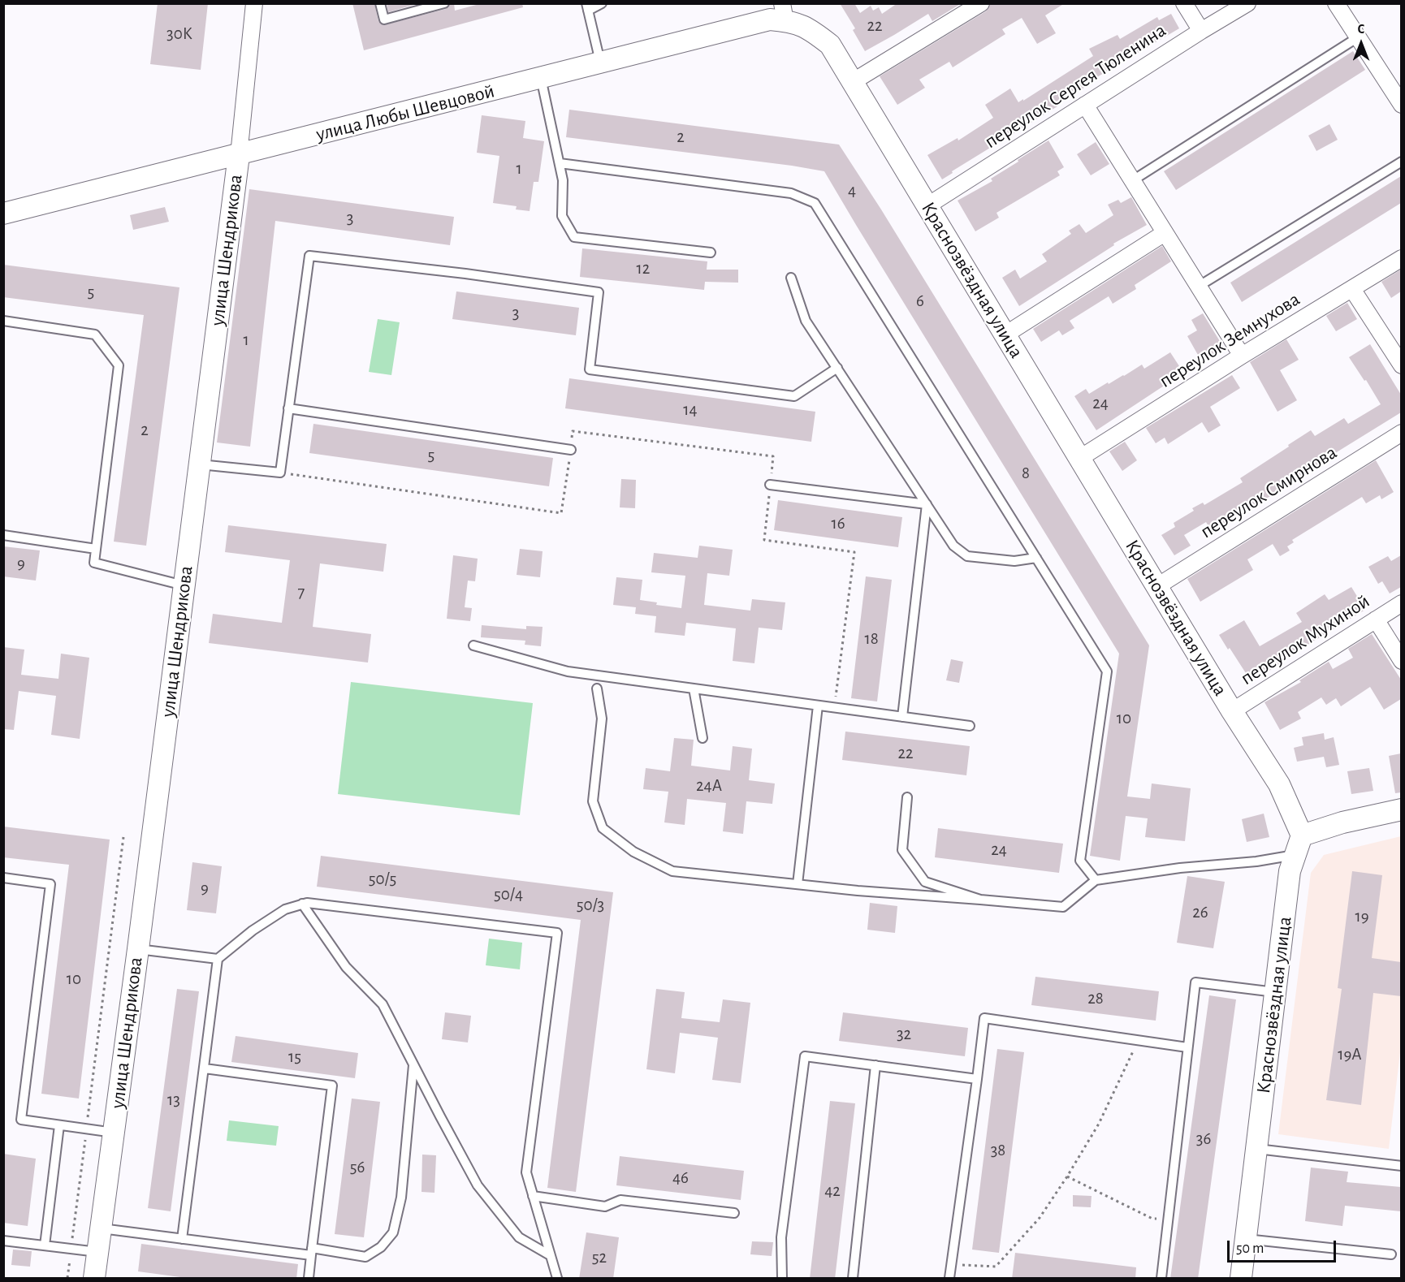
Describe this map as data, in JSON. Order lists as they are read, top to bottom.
{
  "streets": {
    "street": [
      "переулок Сергея Тюленина",
      "улица Любы Шевцовой",
      "улица Шендрикова",
      "Краснозвёздная улица",
      "переулок Земнухова",
      "переулок Смирнова",
      "переулок Мухиной"
    ]
  },
  "crossings": [
    ["переулок Сергея Тюленина", "Краснозвёздная улица"],
    ["улица Любы Шевцовой", "улица Шендрикова"],
    ["улица Любы Шевцовой", "Краснозвёздная улица"],
    ["Краснозвёздная улица", "переулок Земнухова"],
    ["Краснозвёздная улица", "переулок Смирнова"],
    ["Краснозвёздная улица", "переулок Мухиной"]
  ],
  "house_numbers": [
    "22",
    "30К",
    "2",
    "1",
    "4",
    "3",
    "12",
    "5",
    "6",
    "3",
    "1",
    "24",
    "14",
    "2",
    "5",
    "8",
    "16",
    "9",
    "7",
    "18",
    "10",
    "22",
    "24А",
    "24",
    "50/5",
    "9",
    "50/4",
    "50/3",
    "26",
    "19",
    "10",
    "28",
    "32",
    "19А",
    "15",
    "13",
    "36",
    "38",
    "56",
    "46",
    "42",
    "52"
  ],
  "scale_bar": "50 m",
  "north": "top"
}
